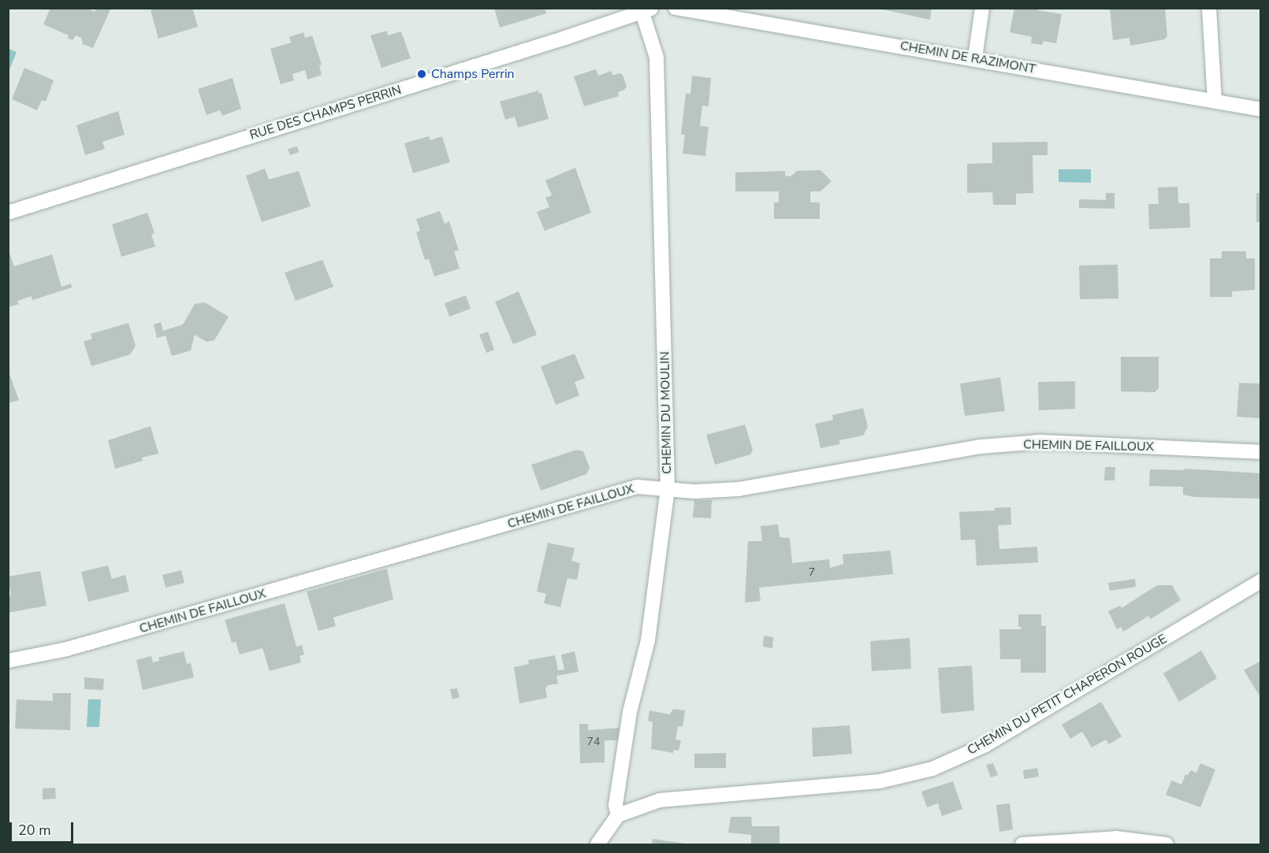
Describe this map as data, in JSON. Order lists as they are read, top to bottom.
{
  "streets": {
    "street": [
      "CHEMIN DE RAZIMONT",
      "RUE DES CHAMPS PERRIN",
      "CHEMIN DU MOULIN",
      "CHEMIN DE FAILLOUX",
      "CHEMIN DU PETIT CHAPERON ROUGE"
    ]
  },
  "crossings": [
    ["RUE DES CHAMPS PERRIN", "CHEMIN DU MOULIN"],
    ["CHEMIN DU MOULIN", "CHEMIN DE FAILLOUX"],
    ["CHEMIN DU MOULIN", "CHEMIN DU PETIT CHAPERON ROUGE"]
  ],
  "places": ["Champs Perrin"],
  "house_numbers": ["7", "74"],
  "scale_bar": "20 m"
}
